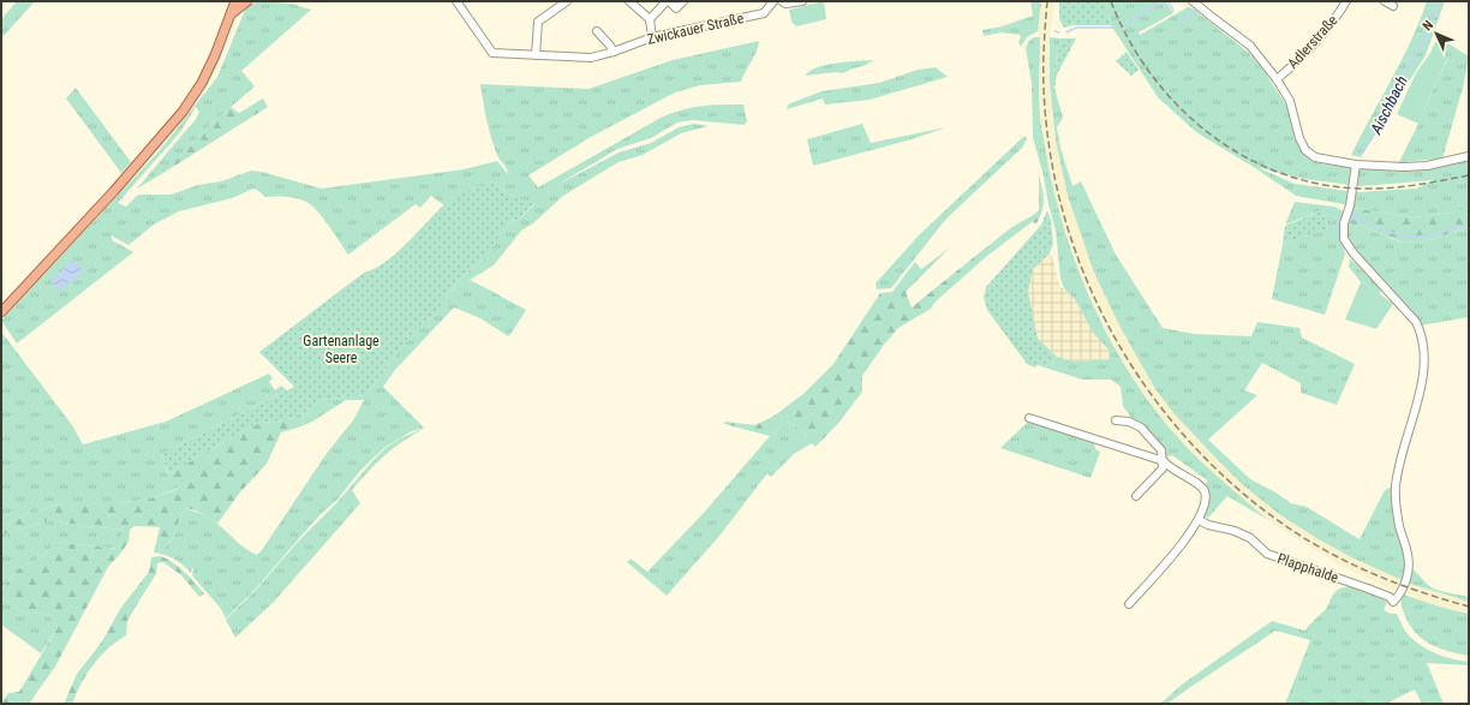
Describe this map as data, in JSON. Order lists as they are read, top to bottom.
{
  "streets": {
    "street": ["Zwickauer Straße", "Adlerstraße", "Plapphalde"]
  },
  "water": ["Aischbach"],
  "parks": ["Gartenanlage Seere"],
  "north": "top left"
}
